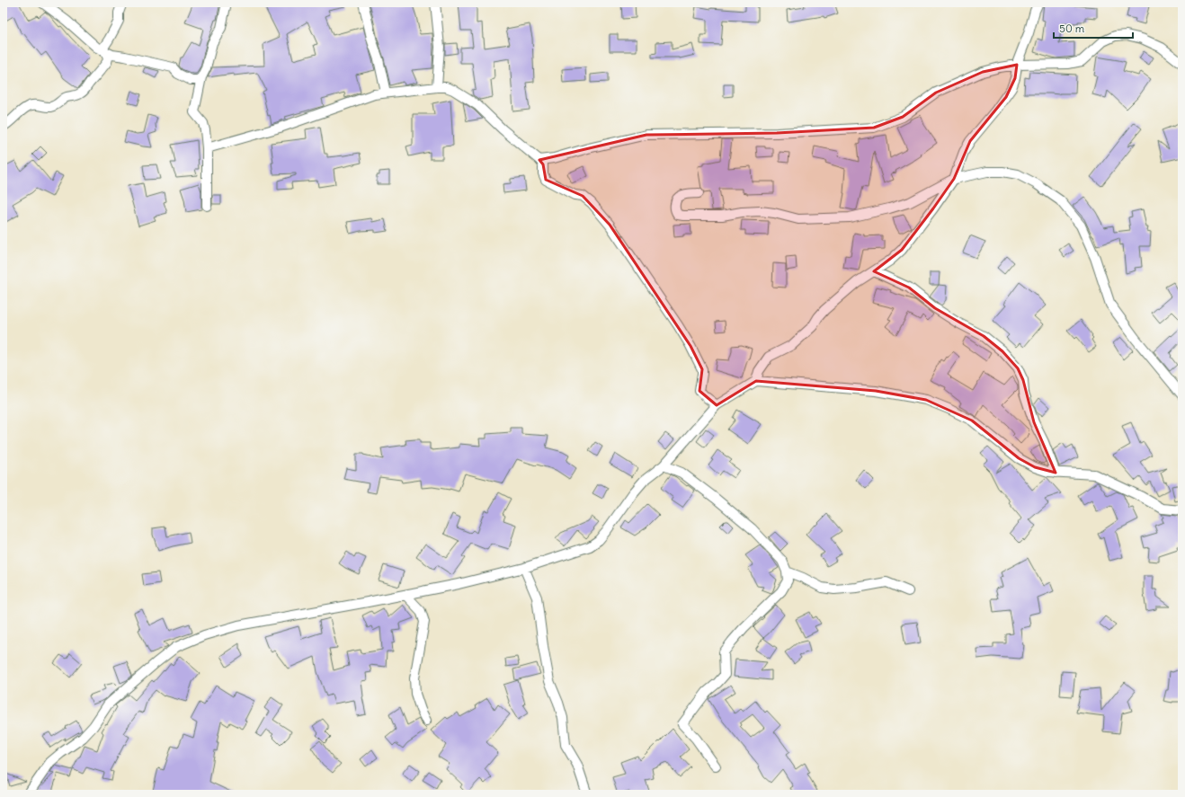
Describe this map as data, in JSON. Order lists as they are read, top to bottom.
{
  "scale_bar": "50 m"
}
